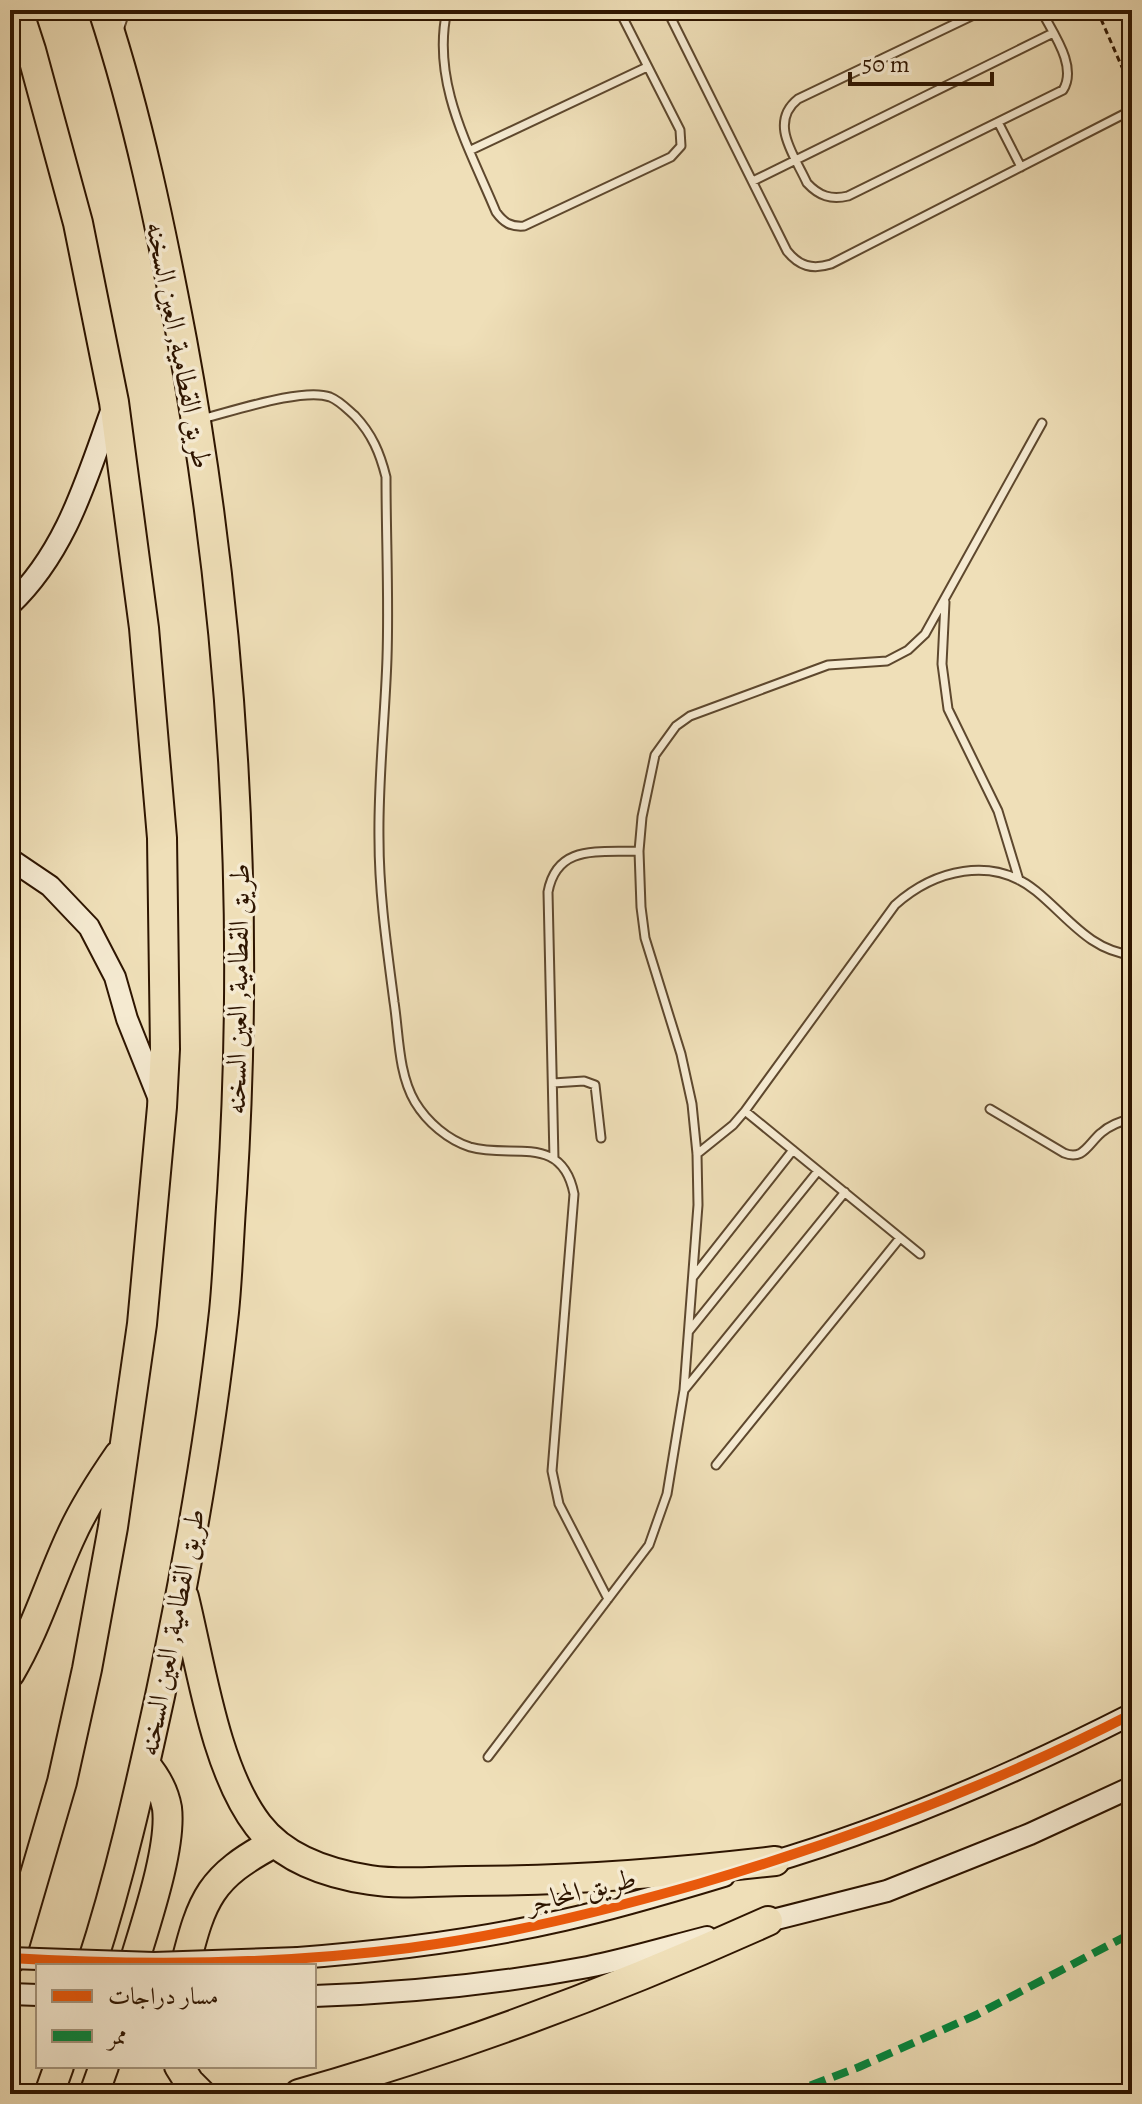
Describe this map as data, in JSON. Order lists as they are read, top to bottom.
{
  "streets": {
    "highway": ["طريق القطامية, العين السخنه"],
    "street": ["طريق المحاجر"]
  },
  "legend": ["مسار دراجات", "ممر"],
  "scale_bar": "50 m"
}
